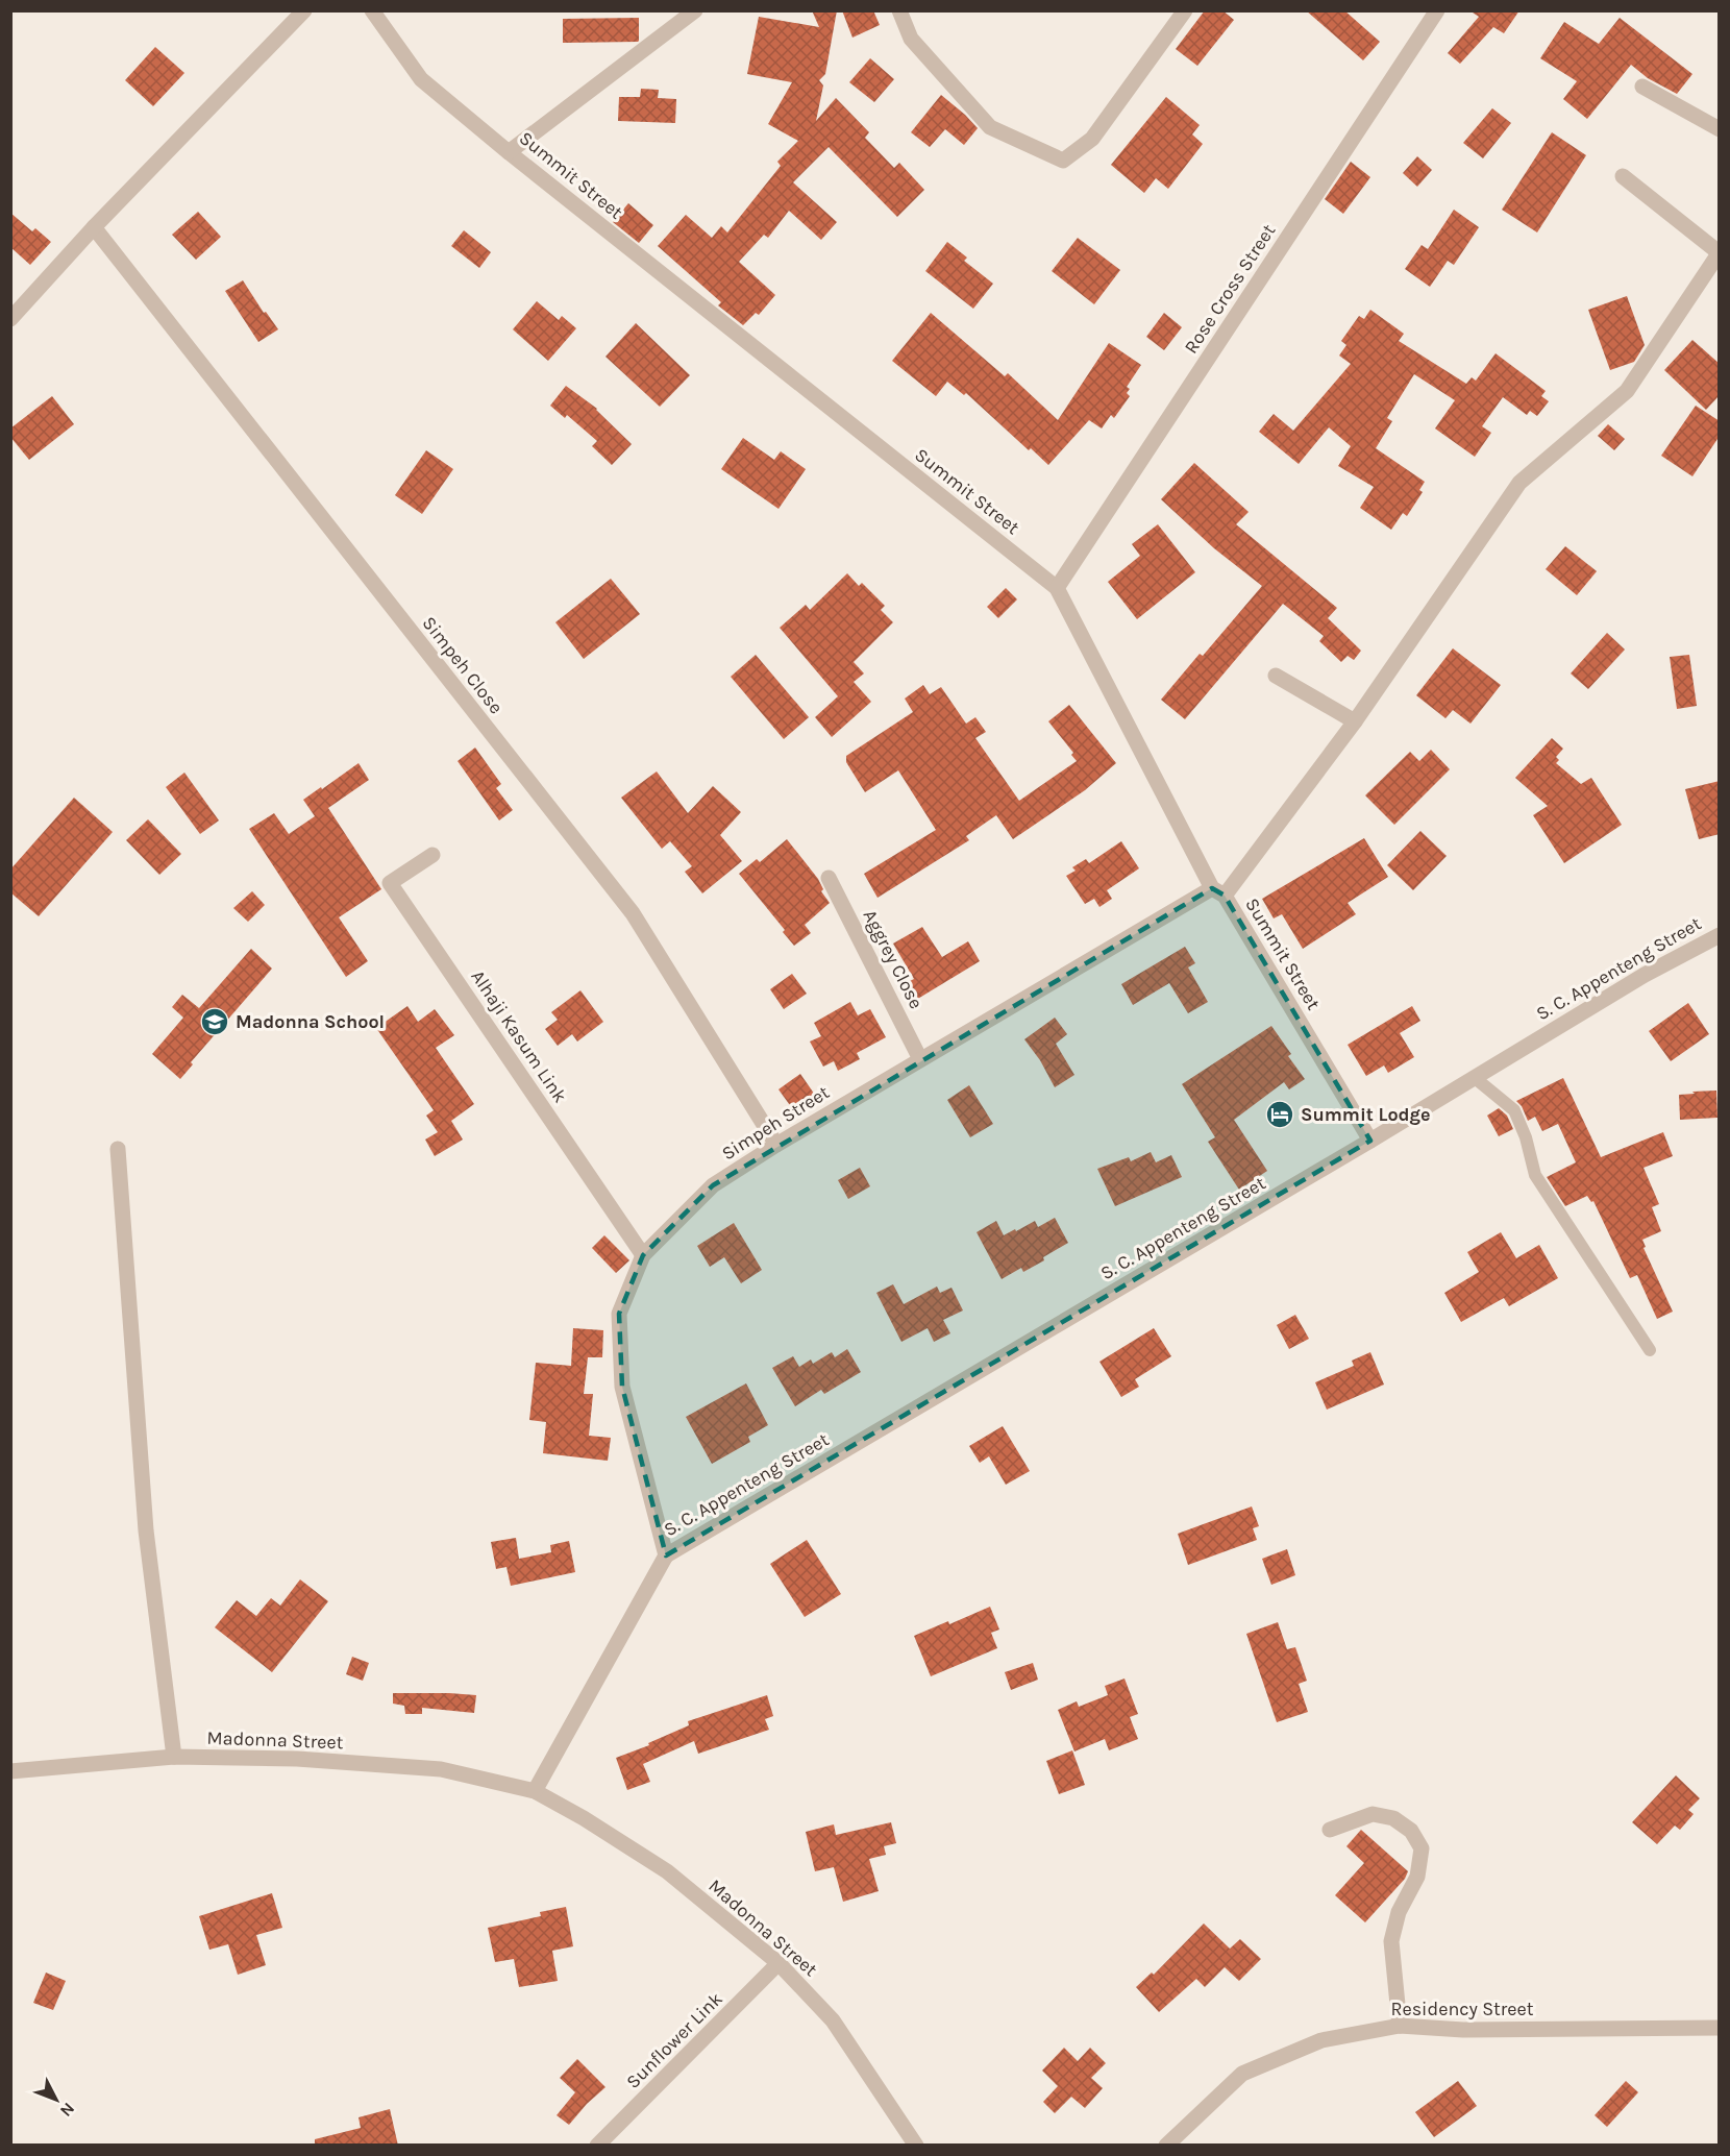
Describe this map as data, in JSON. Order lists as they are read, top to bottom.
{
  "streets": {
    "street": [
      "Summit Street",
      "Rose Cross Street",
      "Simpeh Close",
      "Aggrey Close",
      "S. C. Appenteng Street",
      "Alhaji Kasum Link",
      "Simpeh Street",
      "Madonna Street",
      "Residency Street",
      "Sunflower Link"
    ]
  },
  "crossings": [
    ["Summit Street", "Rose Cross Street"],
    ["Summit Street", "S. C. Appenteng Street"],
    ["Summit Street", "Simpeh Street"],
    ["Simpeh Close", "Simpeh Street"],
    ["Aggrey Close", "Simpeh Street"],
    ["S. C. Appenteng Street", "Simpeh Street"],
    ["Alhaji Kasum Link", "Simpeh Street"],
    ["Madonna Street", "Sunflower Link"]
  ],
  "places": {
    "school or university": ["Madonna School"],
    "hotel": ["Summit Lodge"]
  },
  "north": "bottom right"
}
